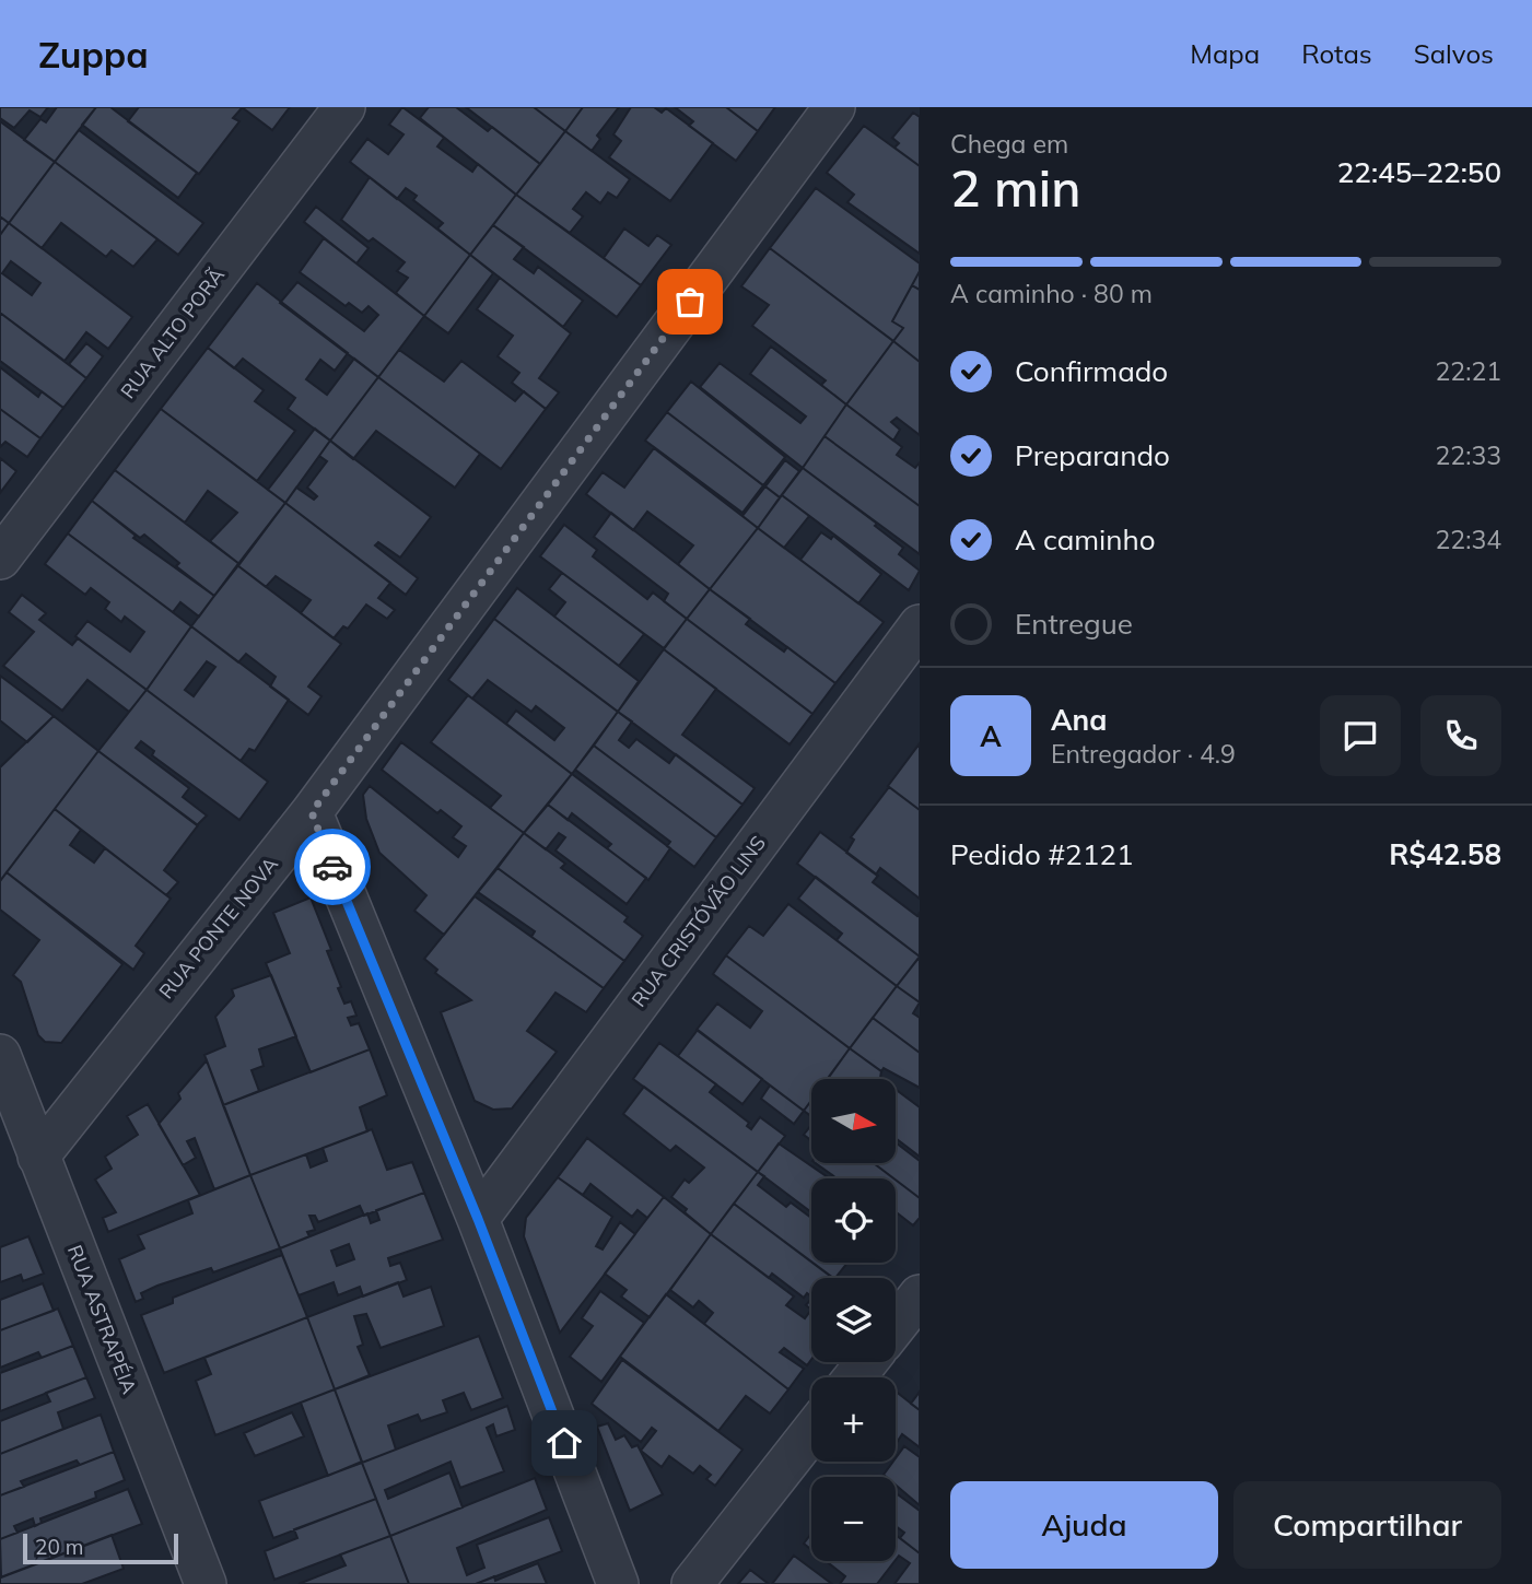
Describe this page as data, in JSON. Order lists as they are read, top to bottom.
{
  "streets": {
    "street": [
      "RUA ALTO PORÃ",
      "RUA CRISTÓVÃO LINS",
      "RUA PONTE NOVA",
      "RUA ASTRAPÉIA"
    ]
  },
  "crossings": [
    ["RUA PONTE NOVA", "RUA ASTRAPÉIA"]
  ],
  "scale_bar": "20 m",
  "north": "right",
  "page": {
    "header": "Zuppa",
    "nav": ["Mapa", "Rotas", "Salvos"],
    "heading": ["2 min", "Chega em", "22:45–22:50"],
    "panel": [
      "Ana",
      "Entregador · 4.9",
      "Pedido #2121",
      "R$42.58"
    ],
    "bar": "A caminho · 80 m",
    "list": [
      ["Confirmado", "22:21"],
      ["Preparando", "22:33"],
      ["A caminho", "22:34"],
      "Entregue"
    ],
    "round": "A",
    "map_buttons": ["+", "−"],
    "buttons": ["Ajuda", "Compartilhar"],
    "scale": "20 m"
  }
}
